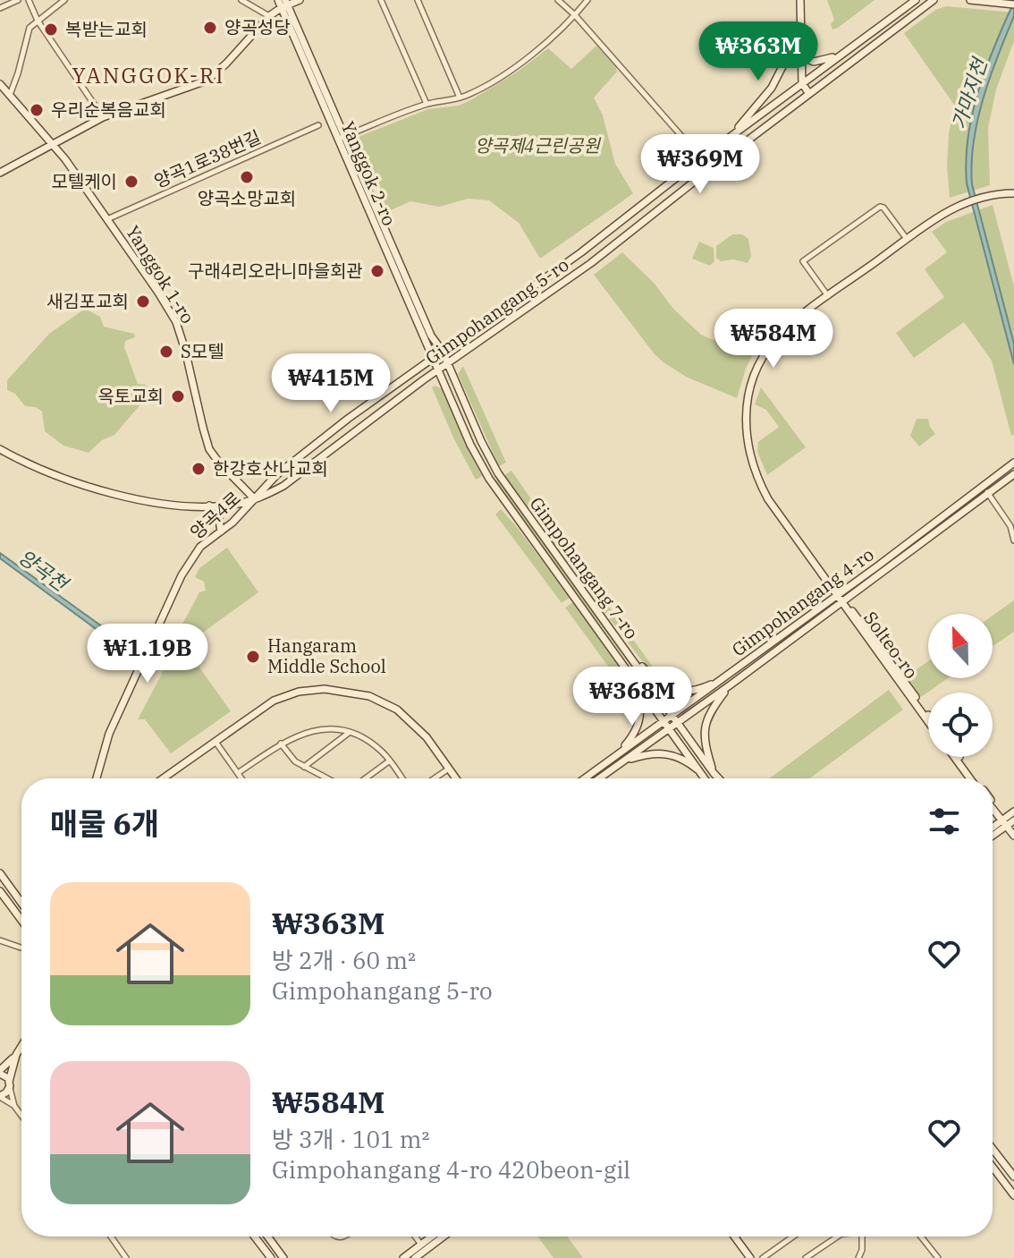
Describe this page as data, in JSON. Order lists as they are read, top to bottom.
{
  "streets": {
    "street": [
      "양곡1로38번길",
      "Yanggok 2-ro",
      "Yanggok 1-ro",
      "Gimpohangang 5-ro",
      "양곡4로",
      "Gimpohangang 7-ro",
      "Gimpohangang 4-ro",
      "Solteo-ro"
    ]
  },
  "crossings": [
    ["양곡1로38번길", "Yanggok 1-ro"],
    ["Yanggok 2-ro", "Gimpohangang 5-ro"],
    ["Yanggok 2-ro", "Gimpohangang 7-ro"],
    ["Yanggok 1-ro", "Gimpohangang 5-ro"],
    ["Yanggok 1-ro", "양곡4로"],
    ["Gimpohangang 5-ro", "양곡4로"],
    ["Gimpohangang 5-ro", "Gimpohangang 7-ro"],
    ["Gimpohangang 7-ro", "Gimpohangang 4-ro"],
    ["Gimpohangang 4-ro", "Solteo-ro"]
  ],
  "districts": ["YANGGOK-RI"],
  "water": ["가마지천", "양곡천"],
  "parks": ["양곡제4근린공원"],
  "places": [
    "양곡성당",
    "복받는교회",
    "우리순복음교회",
    "양곡소망교회",
    "모텔케이",
    "구래4리오라니마을회관",
    "새김포교회",
    "S모텔",
    "옥토교회",
    "한강호산나교회",
    "Hangaram Middle School"
  ],
  "north": "top",
  "page": {
    "price": [
      "₩363M",
      "₩369M",
      "₩584M",
      "₩415M",
      "₩1.19B",
      "₩368M"
    ],
    "heading": "매물 6개",
    "list": [
      {
        "name": "₩363M",
        "note": "방 2개 · 60 m² · Gimpohangang 5-ro"
      },
      {
        "name": "₩584M",
        "note": "방 3개 · 101 m² · Gimpohangang 4-ro 420beon-gil"
      }
    ]
  }
}
